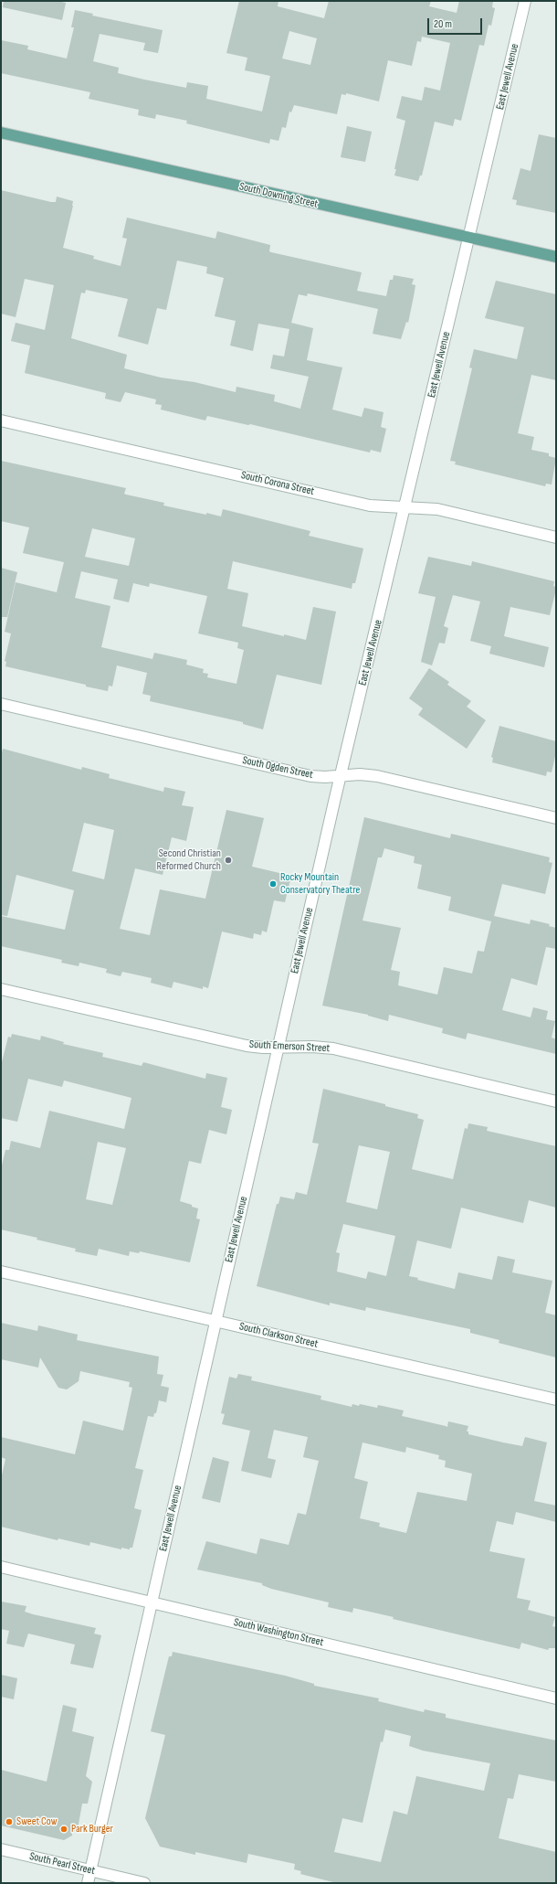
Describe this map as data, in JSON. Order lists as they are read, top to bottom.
{
  "streets": {
    "main road": ["South Downing Street"],
    "street": [
      "East Jewell Avenue",
      "South Corona Street",
      "South Ogden Street",
      "South Emerson Street",
      "South Clarkson Street",
      "South Washington Street",
      "South Pearl Street"
    ]
  },
  "crossings": [
    ["East Jewell Avenue", "South Downing Street"],
    ["East Jewell Avenue", "South Corona Street"],
    ["East Jewell Avenue", "South Ogden Street"],
    ["East Jewell Avenue", "South Emerson Street"],
    ["East Jewell Avenue", "South Clarkson Street"],
    ["East Jewell Avenue", "South Washington Street"],
    ["East Jewell Avenue", "South Pearl Street"]
  ],
  "places": [
    "Second Christian Reformed Church",
    "Rocky Mountain Conservatory Theatre",
    "Sweet Cow",
    "Park Burger"
  ],
  "scale_bar": "20 m"
}
